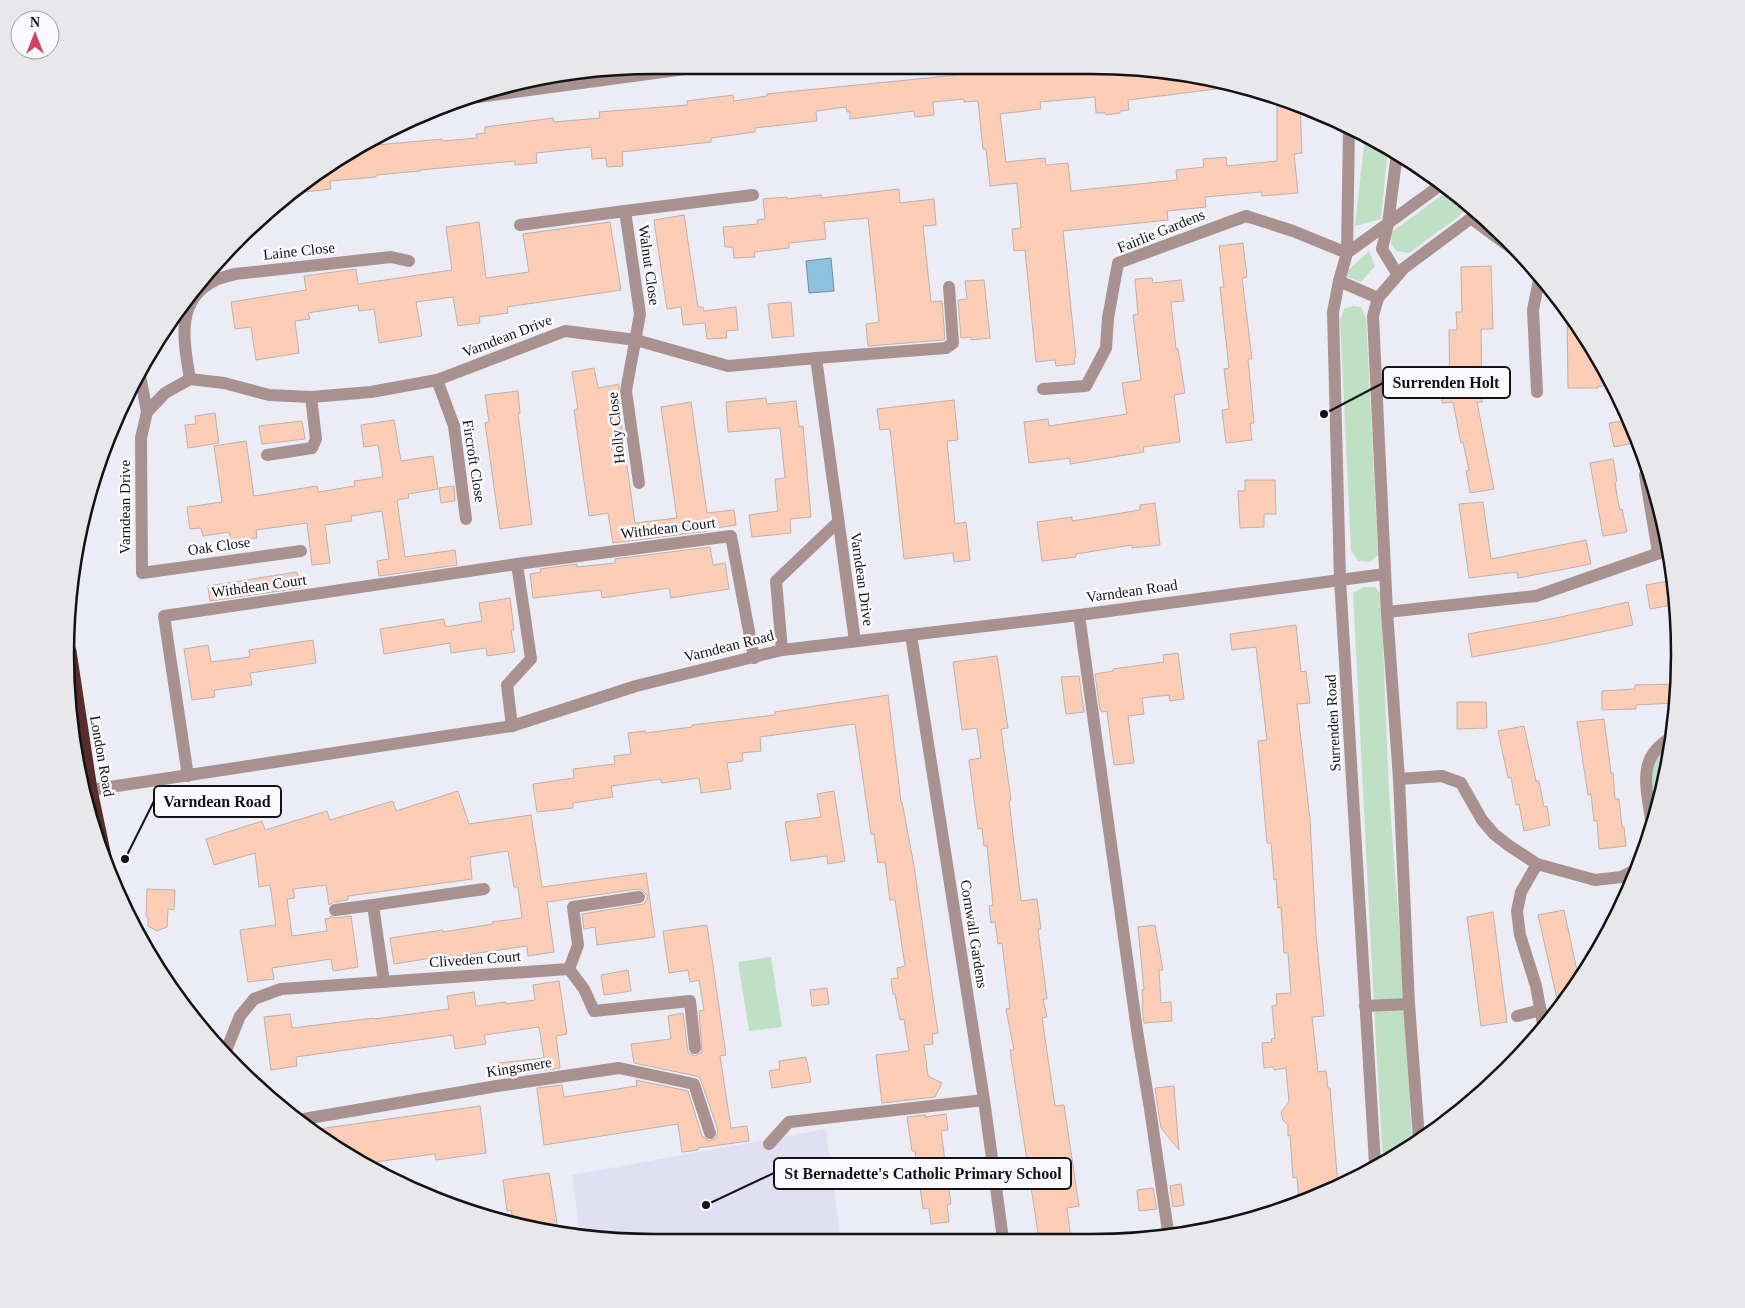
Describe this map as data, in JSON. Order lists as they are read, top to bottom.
{
  "streets": {
    "highway": ["London Road"],
    "street": [
      "Fairlie Gardens",
      "Laine Close",
      "Walnut Close",
      "Varndean Drive",
      "Holly Close",
      "Fircroft Close",
      "Withdean Court",
      "Oak Close",
      "Varndean Road",
      "Surrenden Road",
      "Cornwall Gardens",
      "Cliveden Court",
      "Kingsmere"
    ]
  },
  "crossings": [
    ["Fairlie Gardens", "Surrenden Road"],
    ["Laine Close", "Varndean Drive"],
    ["Walnut Close", "Varndean Drive"],
    ["Walnut Close", "Holly Close"],
    ["Varndean Drive", "Holly Close"],
    ["Varndean Drive", "Fircroft Close"],
    ["Varndean Drive", "Oak Close"],
    ["Varndean Drive", "Varndean Road"],
    ["Withdean Court", "Varndean Road"],
    ["Varndean Road", "Surrenden Road"],
    ["Varndean Road", "Cornwall Gardens"]
  ],
  "places": ["Surrenden Holt", "Varndean Road", "St Bernadette's Catholic Primary School"],
  "north": "top"
}
